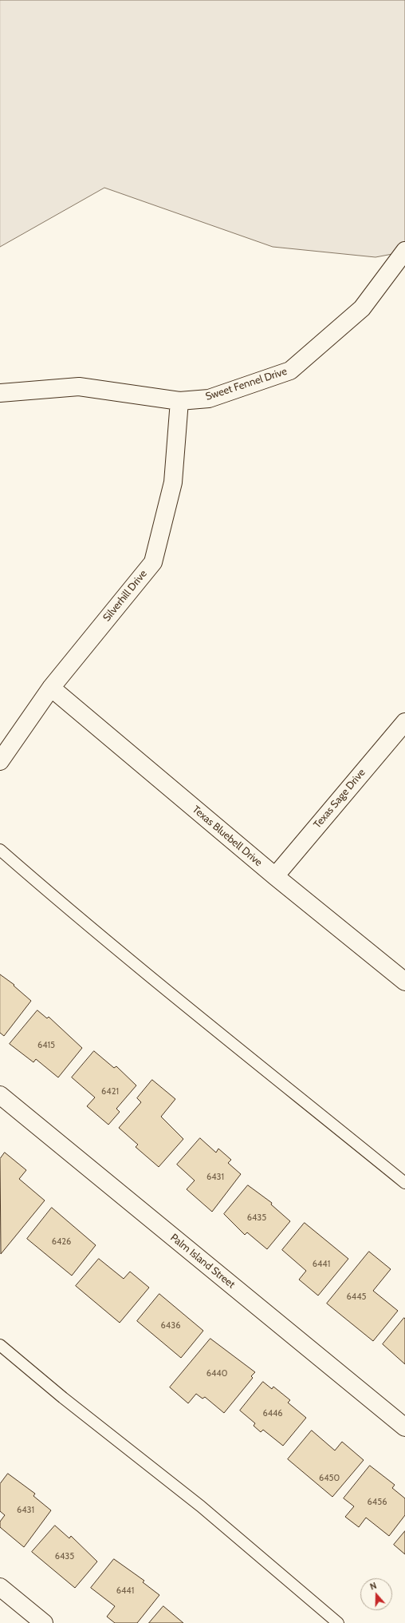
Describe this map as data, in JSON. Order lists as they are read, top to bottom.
{
  "streets": {
    "street": [
      "Sweet Fennel Drive",
      "Silverhill Drive",
      "Texas Sage Drive",
      "Texas Bluebell Drive",
      "Palm Island Street"
    ]
  },
  "crossings": [
    ["Sweet Fennel Drive", "Silverhill Drive"],
    ["Silverhill Drive", "Texas Bluebell Drive"],
    ["Texas Sage Drive", "Texas Bluebell Drive"]
  ],
  "house_numbers": [
    "6415",
    "6421",
    "6431",
    "6435",
    "6426",
    "6441",
    "6445",
    "6436",
    "6440",
    "6446",
    "6450",
    "6456",
    "6431",
    "6435",
    "6441"
  ],
  "north": "top"
}
